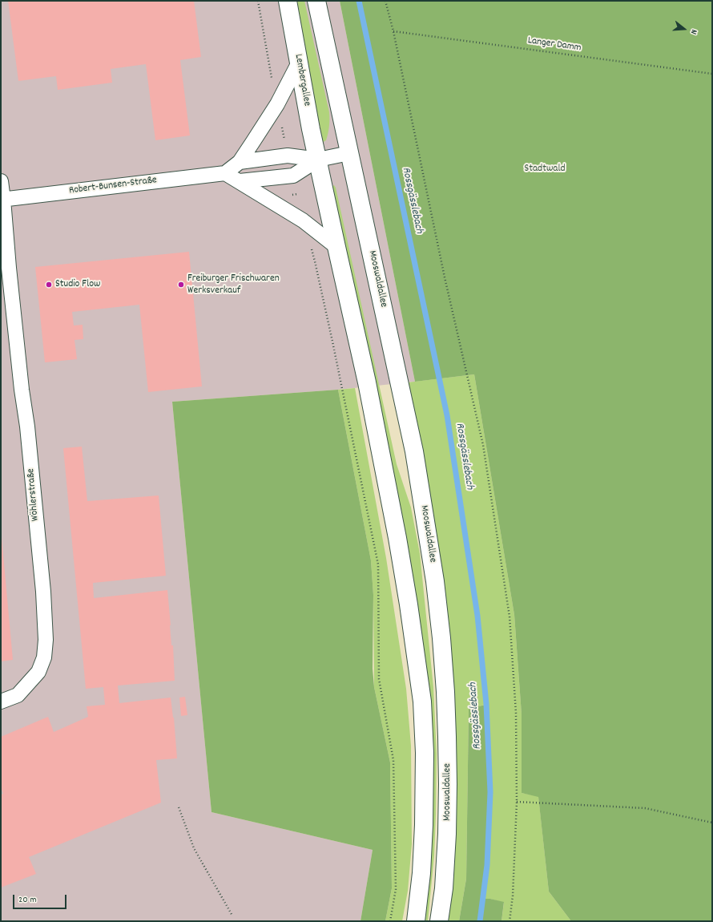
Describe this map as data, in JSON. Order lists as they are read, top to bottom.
{
  "streets": {
    "main road": ["Lembergallee", "Mooswaldallee"],
    "street": ["Robert-Bunsen-Straße", "Wöhlerstraße"],
    "path": ["Langer Damm"]
  },
  "crossings": [
    ["Robert-Bunsen-Straße", "Wöhlerstraße"]
  ],
  "water": ["Rossgässlebach"],
  "parks": ["Stadtwald"],
  "places": ["Studio Flow", "Freiburger Frischwaren Werksverkauf"],
  "scale_bar": "20 m",
  "north": "right"
}
